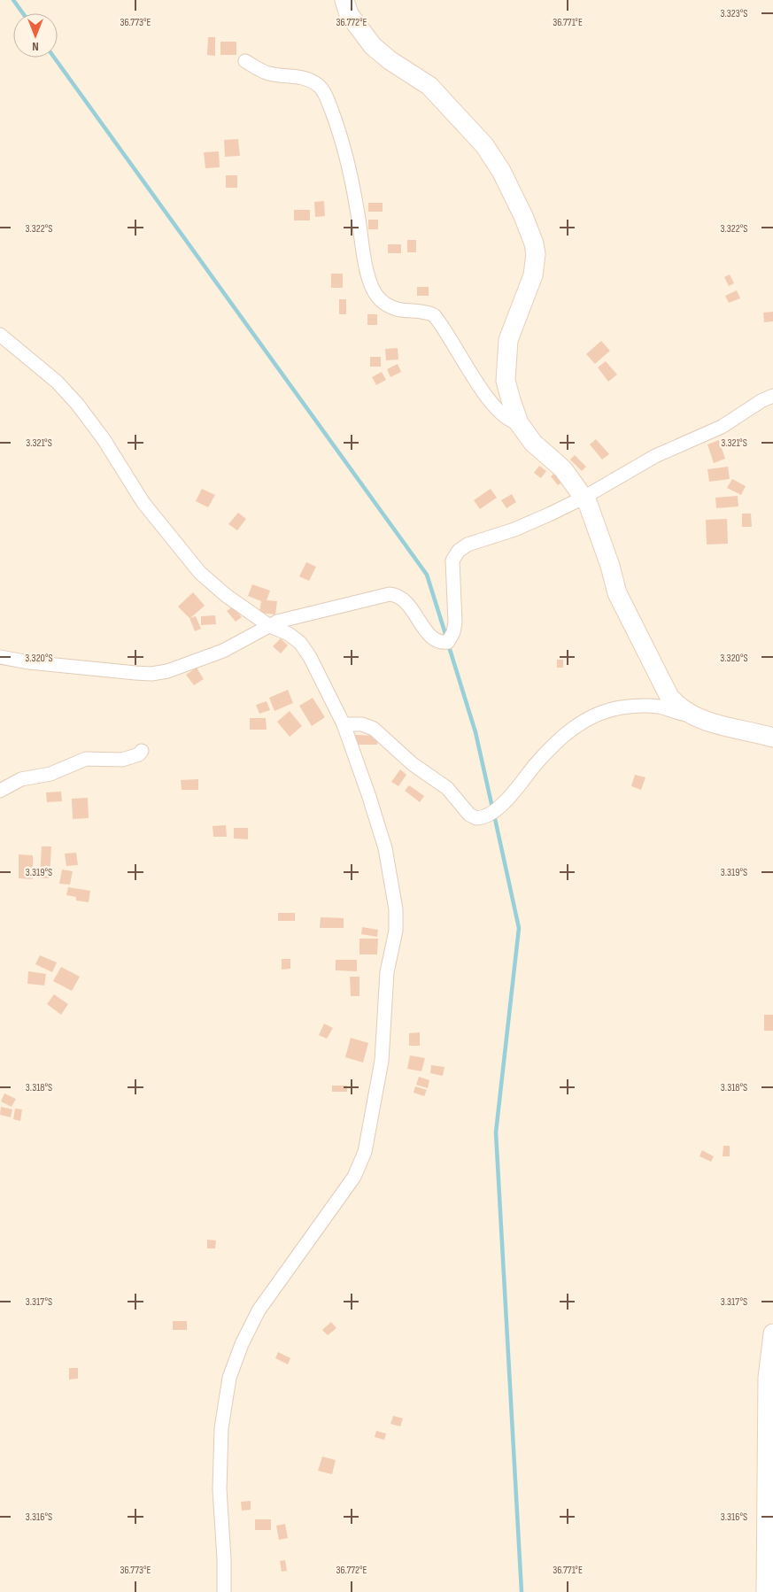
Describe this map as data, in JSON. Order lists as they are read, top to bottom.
{
  "north": "bottom",
  "coordinates": [
    "3.323°S",
    "36.773°E",
    "36.772°E",
    "36.771°E",
    "3.322°S",
    "3.321°S",
    "3.320°S",
    "3.319°S",
    "3.318°S",
    "3.317°S",
    "3.316°S"
  ]
}
